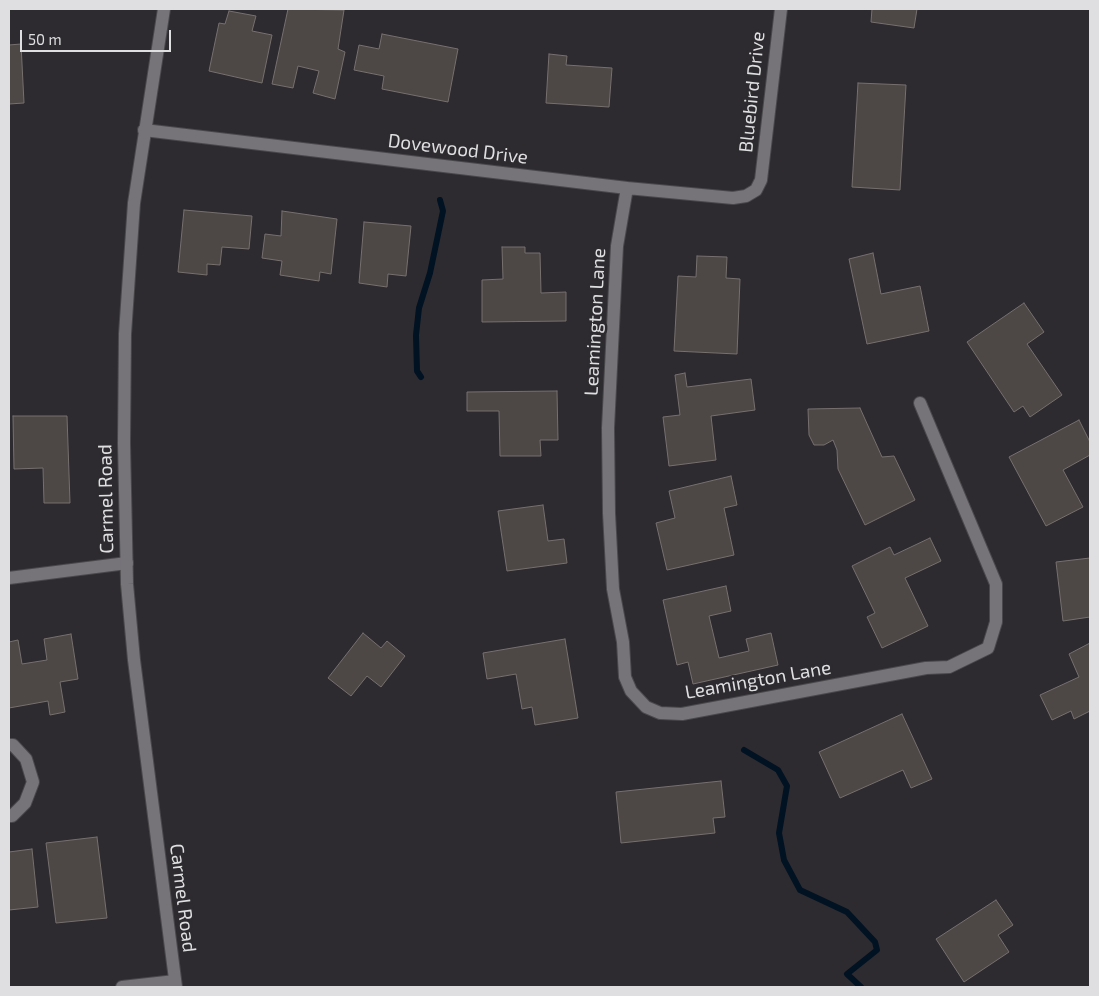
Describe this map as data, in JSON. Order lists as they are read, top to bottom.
{
  "streets": {
    "street": [
      "Bluebird Drive",
      "Dovewood Drive",
      "Leamington Lane",
      "Carmel Road"
    ]
  },
  "crossings": [
    ["Bluebird Drive", "Dovewood Drive"],
    ["Dovewood Drive", "Leamington Lane"],
    ["Dovewood Drive", "Carmel Road"]
  ],
  "scale_bar": "50 m"
}
